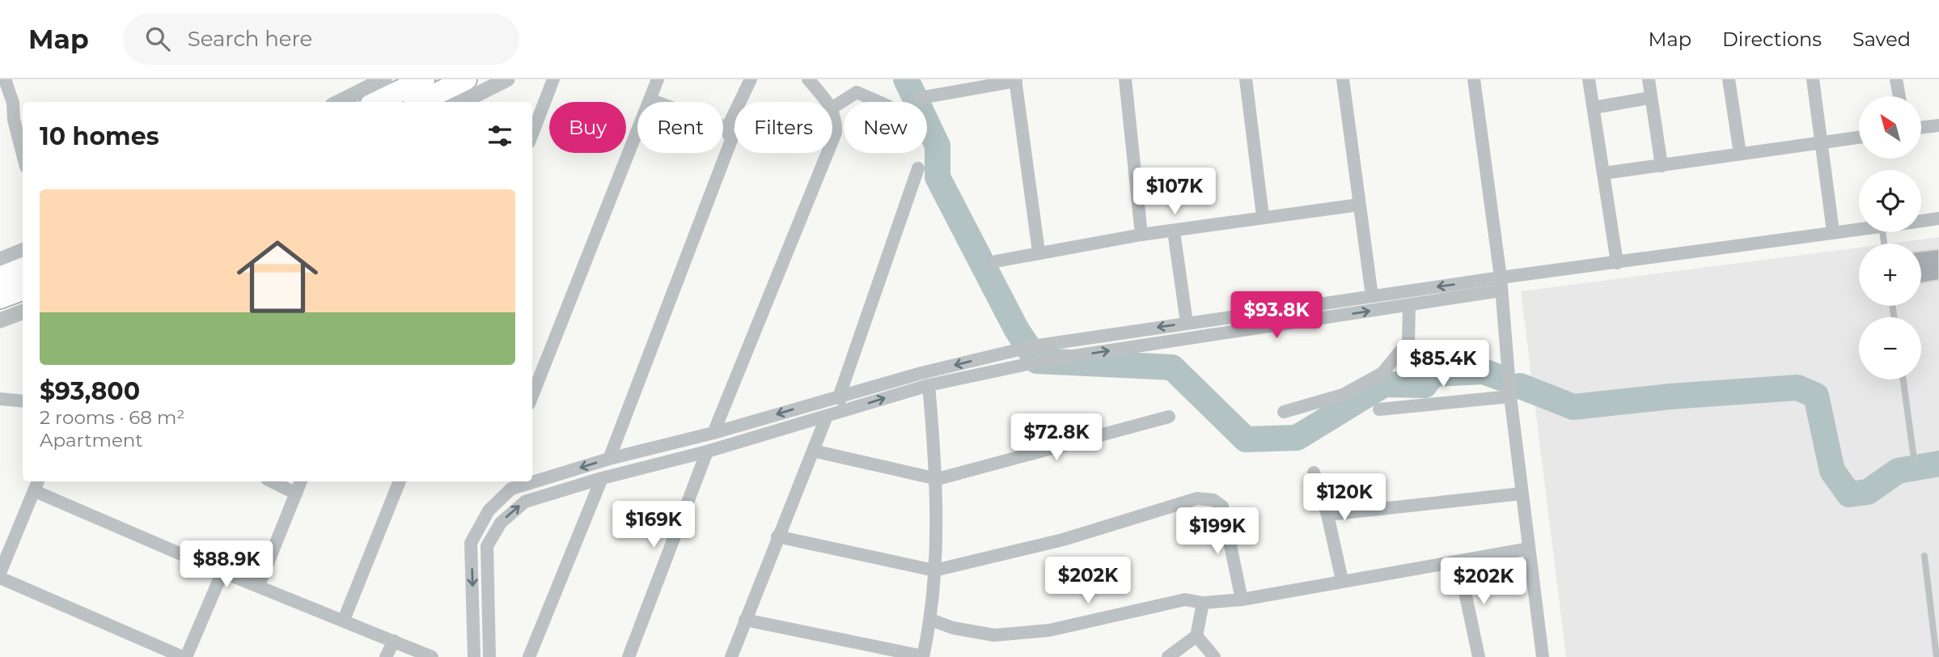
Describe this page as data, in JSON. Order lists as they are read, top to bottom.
{
  "north": "top left",
  "page": {
    "header": "Map",
    "search": "Search here",
    "nav": ["Map", "Directions", "Saved"],
    "map_buttons": ["+", "−"],
    "chip": [
      "Buy",
      "Rent",
      "Filters",
      "New"
    ],
    "heading": "10 homes",
    "price": [
      "$107K",
      "$93.8K",
      "$85.4K",
      "$72.8K",
      "$120K",
      "$169K",
      "$199K",
      "$88.9K",
      "$202K",
      "$202K"
    ],
    "list": [
      {
        "name": "$93,800",
        "note": "2 rooms · 68 m² · Apartment"
      }
    ]
  }
}
